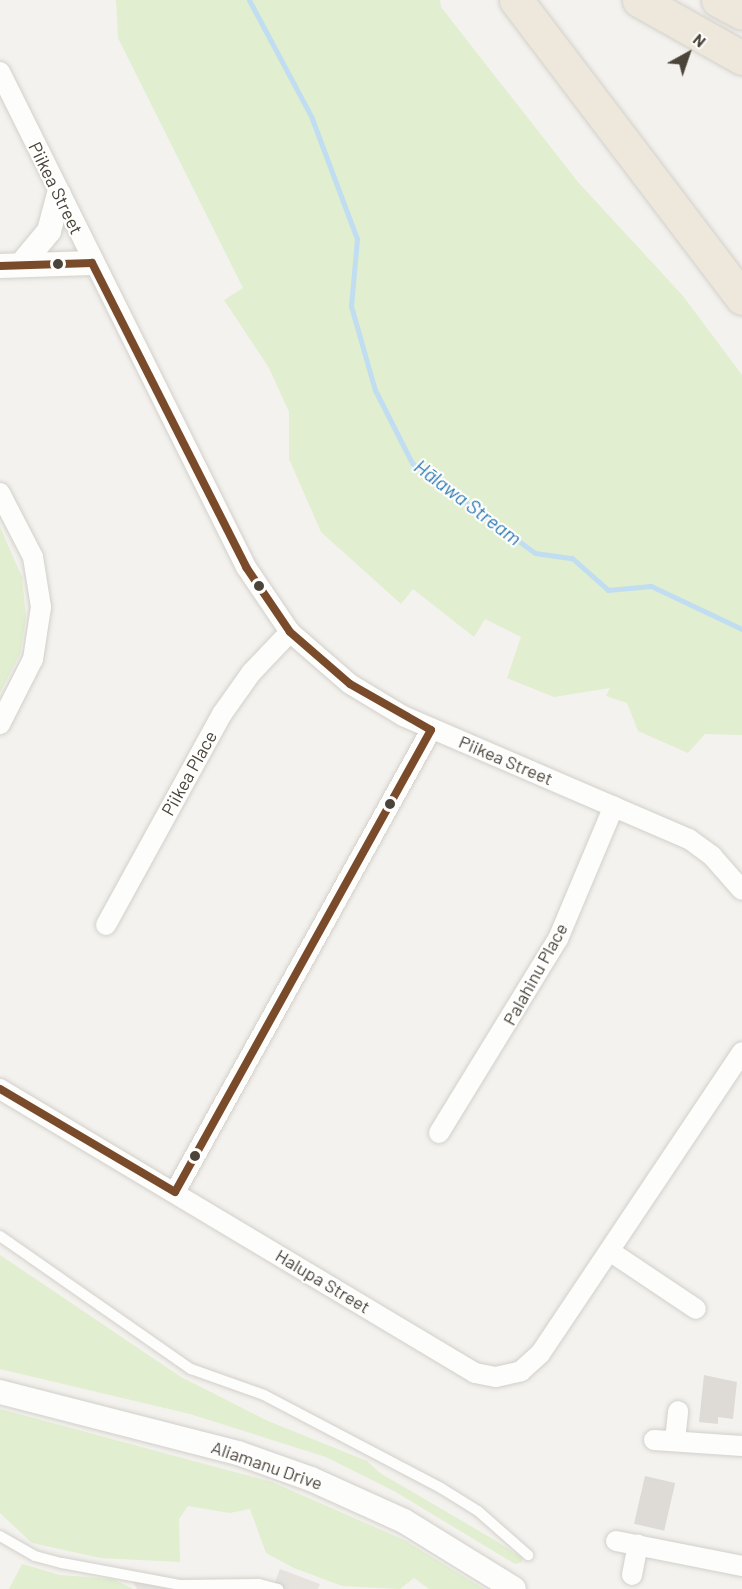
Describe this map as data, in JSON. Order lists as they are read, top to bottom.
{
  "streets": {
    "street": [
      "Piikea Street",
      "Piikea Place",
      "Palahinu Place",
      "Halupa Street",
      "Aliamanu Drive"
    ]
  },
  "crossings": [
    ["Piikea Street", "Piikea Place"],
    ["Piikea Street", "Palahinu Place"]
  ],
  "water": ["Hālawa Stream"],
  "north": "top right"
}
